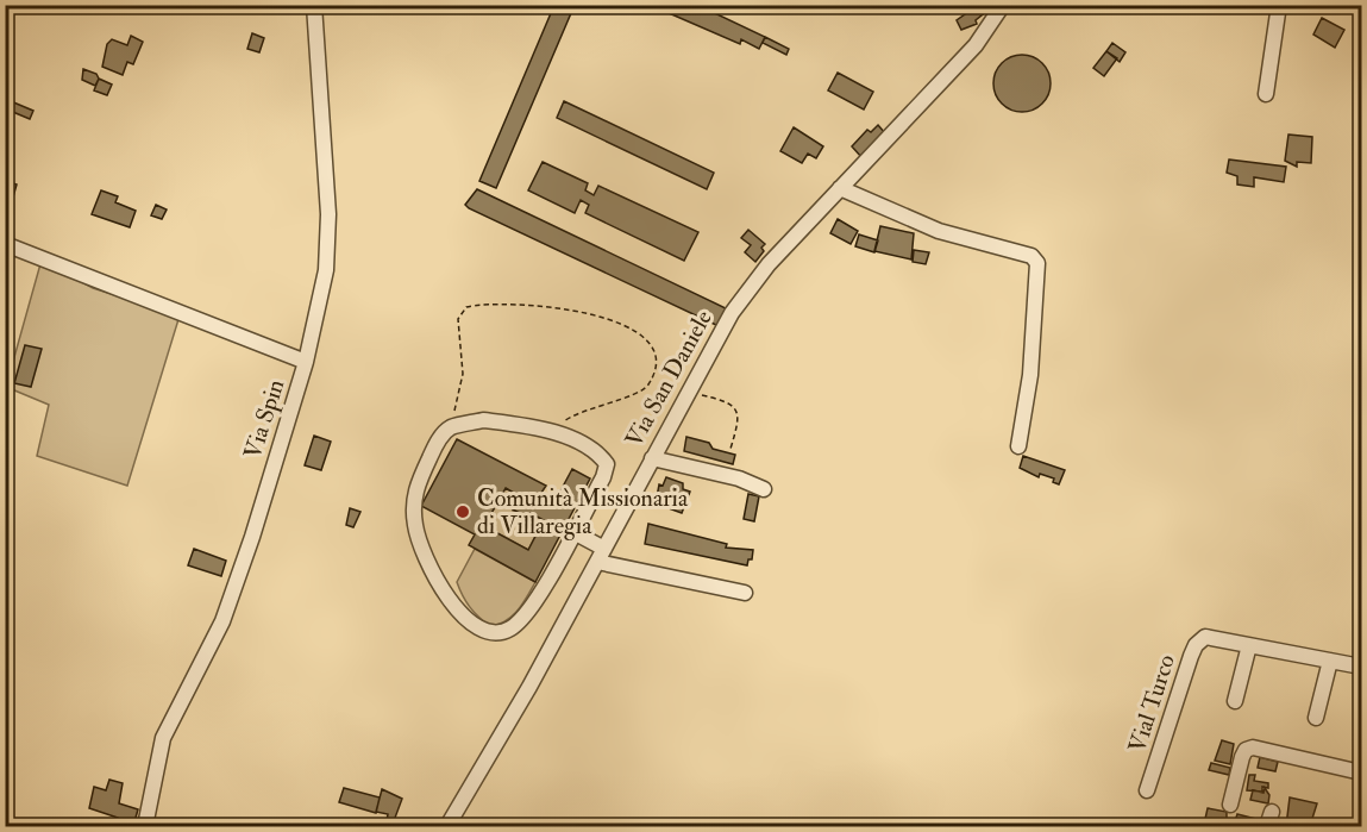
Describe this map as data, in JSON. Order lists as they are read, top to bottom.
{
  "streets": {
    "street": ["Via San Daniele", "Via Spin", "Vial Turco"]
  },
  "places": ["Comunità Missionaria di Villaregia"]
}
